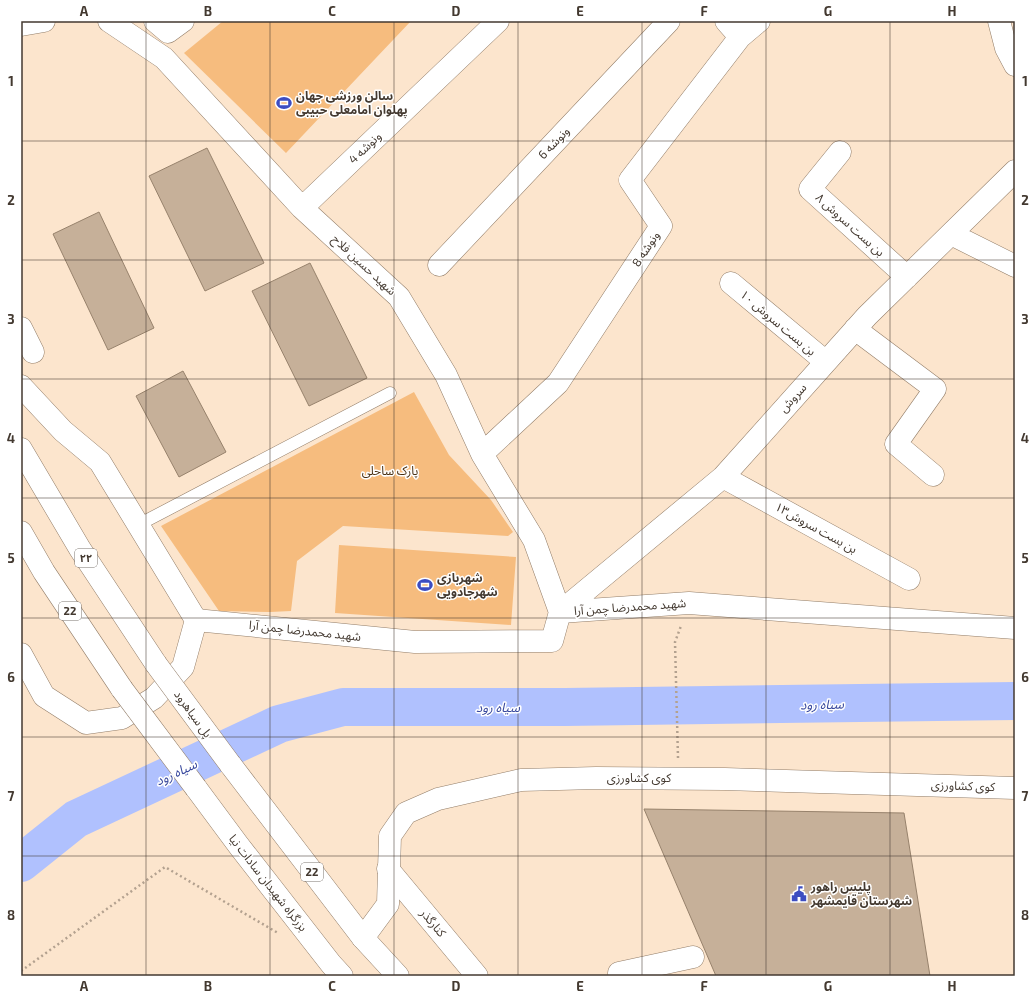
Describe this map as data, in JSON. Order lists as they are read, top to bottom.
{
  "streets": {
    "main road": [
      "ونوشه 6",
      "ونوشه 4",
      "بن بست سروش ۸",
      "ونوشه 8",
      "شهید حسین فلاح",
      "بن بست سروش ۱۰",
      "سروش",
      "بن بست سروش۱۳",
      "۲۲",
      "شهید محمدرضا چمن آرا",
      "22",
      "پل سیاهرود",
      "کوی کشاورزی",
      "بزرگراه شهیدان سادات نیا",
      "کنارگذر"
    ]
  },
  "crossings": [
    ["ونوشه 4", "شهید حسین فلاح"],
    ["بن بست سروش ۸", "سروش"],
    ["ونوشه 8", "شهید حسین فلاح"],
    ["شهید حسین فلاح", "سروش"],
    ["شهید حسین فلاح", "شهید محمدرضا چمن آرا"],
    ["بن بست سروش ۱۰", "سروش"],
    ["سروش", "بن بست سروش۱۳"],
    ["سروش", "شهید محمدرضا چمن آرا"],
    ["22", "پل سیاهرود"],
    ["22", "کوی کشاورزی"],
    ["کوی کشاورزی", "کنارگذر"]
  ],
  "water": ["سیاه رود"],
  "parks": ["پارک ساحلی"],
  "places": {
    "sports": ["سالن ورزشی جهان پهلوان امامعلی حبیبی", "شهربازی شهرجادویی"],
    "public building": ["پلیس راهور شهرستان قایمشهر"]
  },
  "grid": {
    "columns": [
      "A",
      "B",
      "C",
      "D",
      "E",
      "F",
      "G",
      "H"
    ],
    "rows": [
      "1",
      "2",
      "3",
      "4",
      "5",
      "6",
      "7",
      "8"
    ]
  }
}
